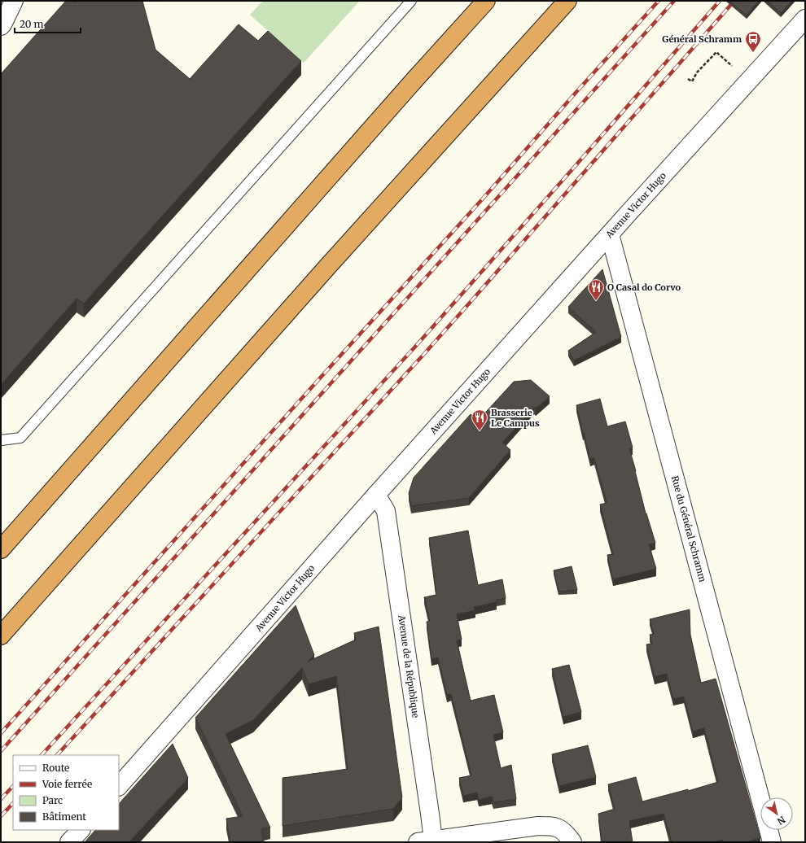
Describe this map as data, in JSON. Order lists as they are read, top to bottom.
{
  "streets": {
    "street": ["Avenue Victor Hugo", "Rue du Général Schramm", "Avenue de la République"]
  },
  "crossings": [
    ["Avenue Victor Hugo", "Rue du Général Schramm"],
    ["Avenue Victor Hugo", "Avenue de la République"]
  ],
  "places": {
    "bus stop": ["Général Schramm"],
    "restaurant": ["O Casal do Corvo", "Brasserie Le Campus"]
  },
  "legend": [
    "Route",
    "Voie ferrée",
    "Parc",
    "Bâtiment"
  ],
  "scale_bar": "20 m",
  "north": "bottom right"
}
